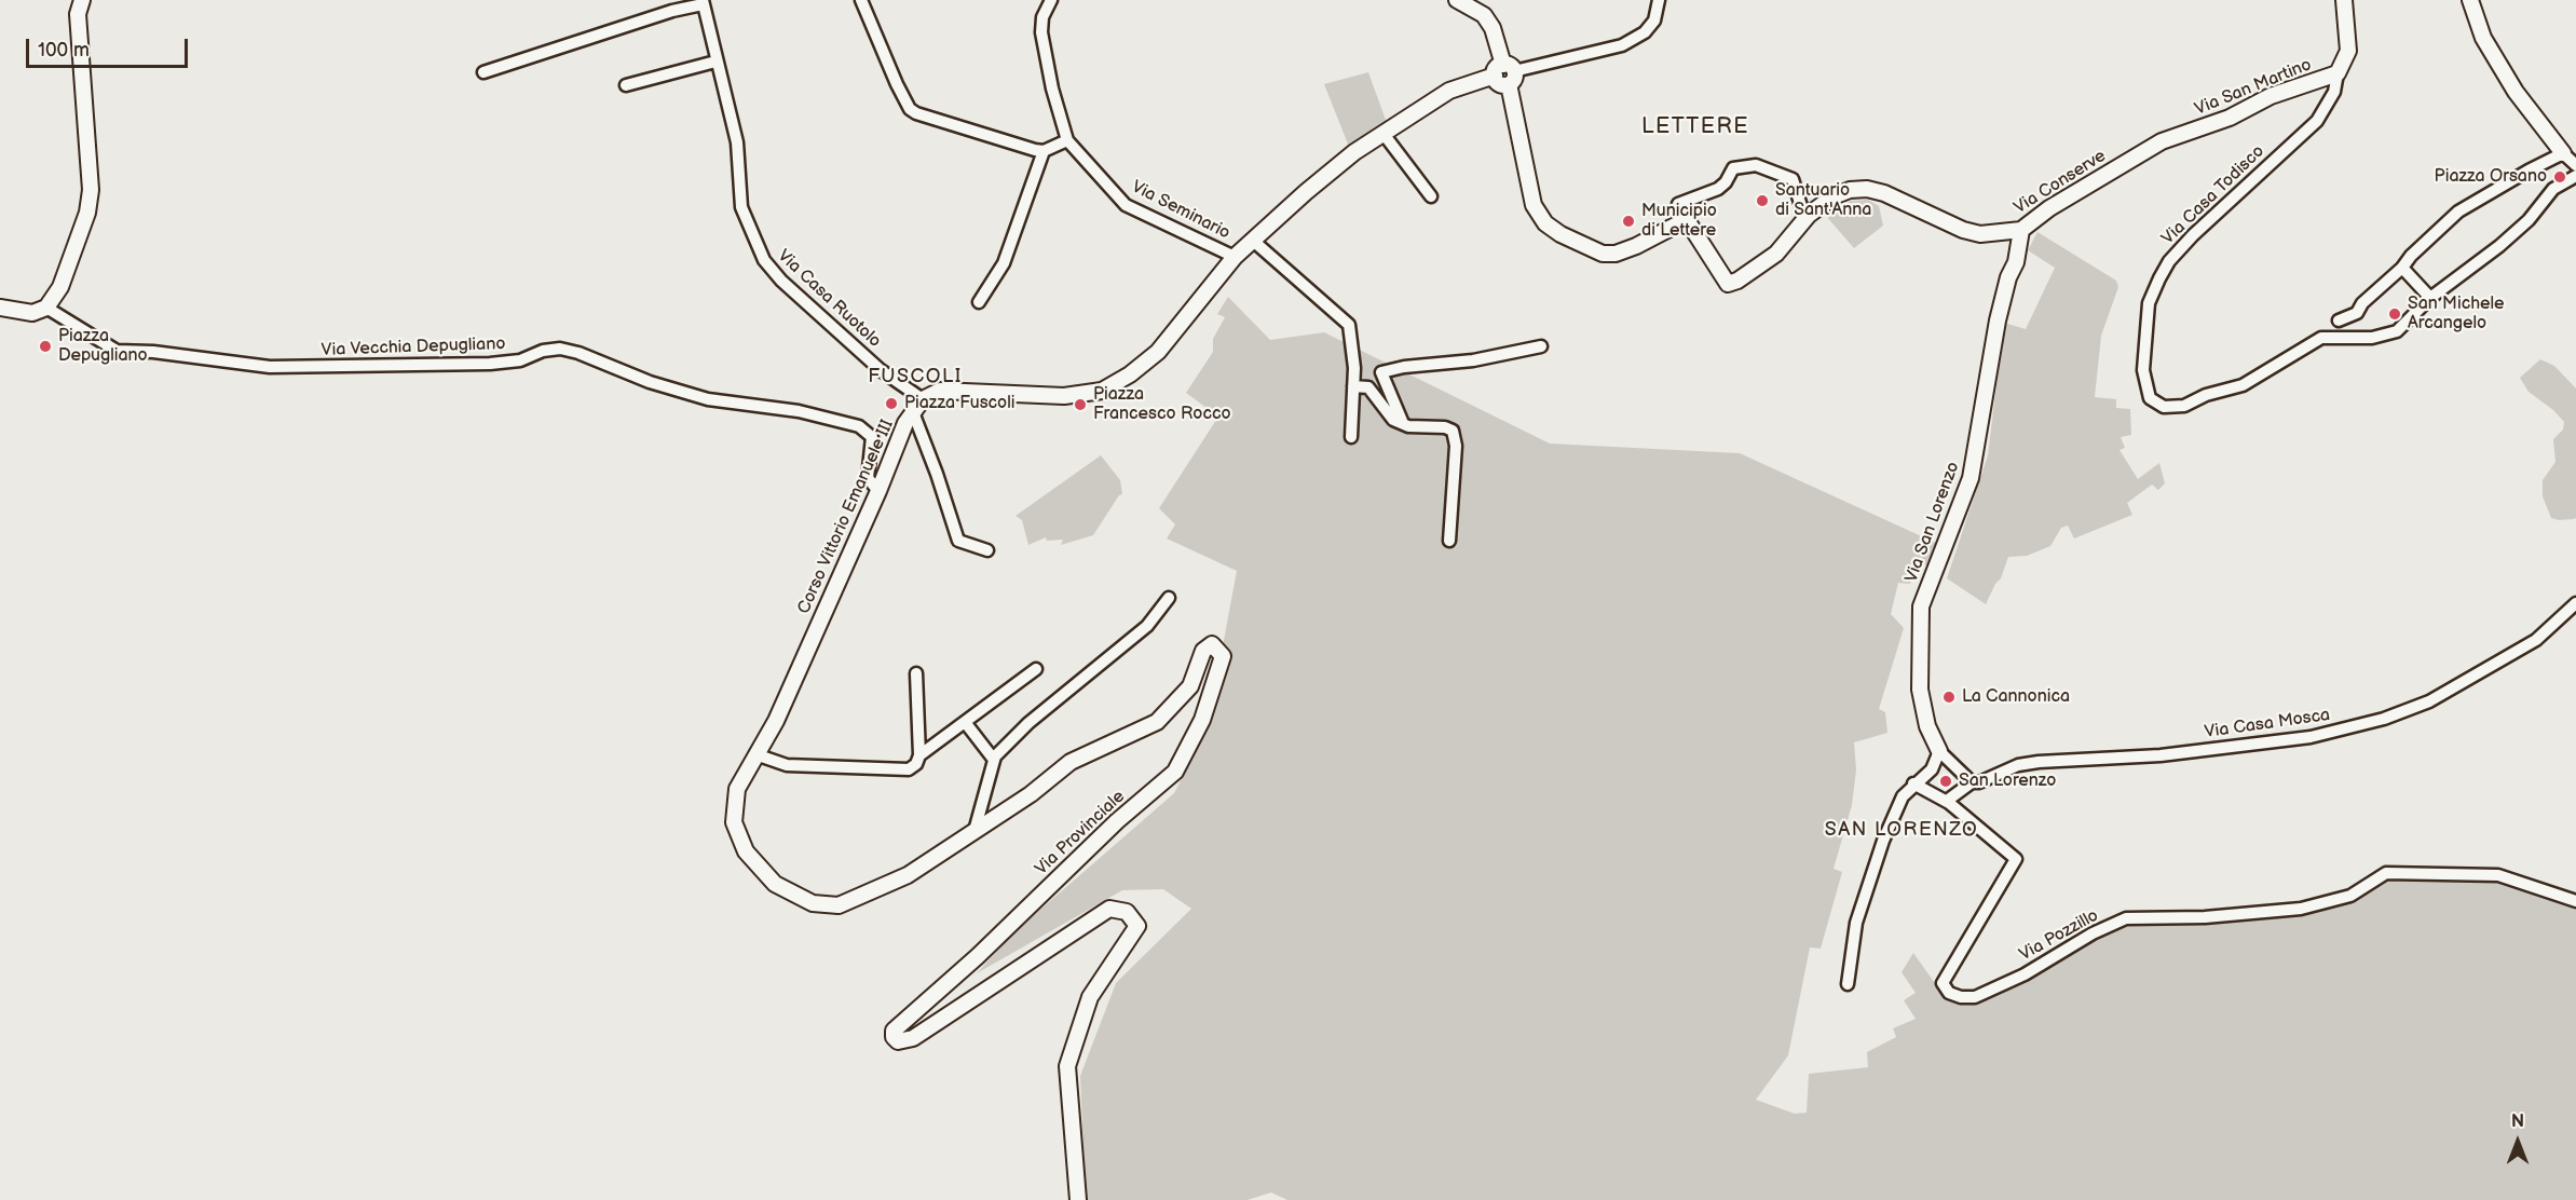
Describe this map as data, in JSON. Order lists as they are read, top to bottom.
{
  "streets": {
    "street": [
      "Via San Martino",
      "Via Conserve",
      "Via Casa Todisco",
      "Via Seminario",
      "Via Casa Ruotolo",
      "Via Vecchia Depugliano",
      "Corso Vittorio Emanuele III",
      "Via San Lorenzo",
      "Via Casa Mosca",
      "Via Provinciale",
      "Via Pozzillo"
    ]
  },
  "crossings": [
    ["Via San Martino", "Via Conserve"],
    ["Via San Martino", "Via Casa Todisco"],
    ["Via Conserve", "Via San Lorenzo"],
    ["Via Casa Ruotolo", "Corso Vittorio Emanuele III"],
    ["Via Vecchia Depugliano", "Corso Vittorio Emanuele III"],
    ["Corso Vittorio Emanuele III", "Via Provinciale"],
    ["Via San Lorenzo", "Via Casa Mosca"]
  ],
  "districts": ["LETTERE", "FUSCOLI", "SAN LORENZO"],
  "places": [
    "Piazza Orsano",
    "Santuario di Sant'Anna",
    "Municipio di Lettere",
    "San Michele Arcangelo",
    "Piazza Depugliano",
    "Piazza Fuscoli",
    "Piazza Francesco Rocco",
    "La Cannonica",
    "San Lorenzo"
  ],
  "scale_bar": "100 m",
  "north": "top"
}
